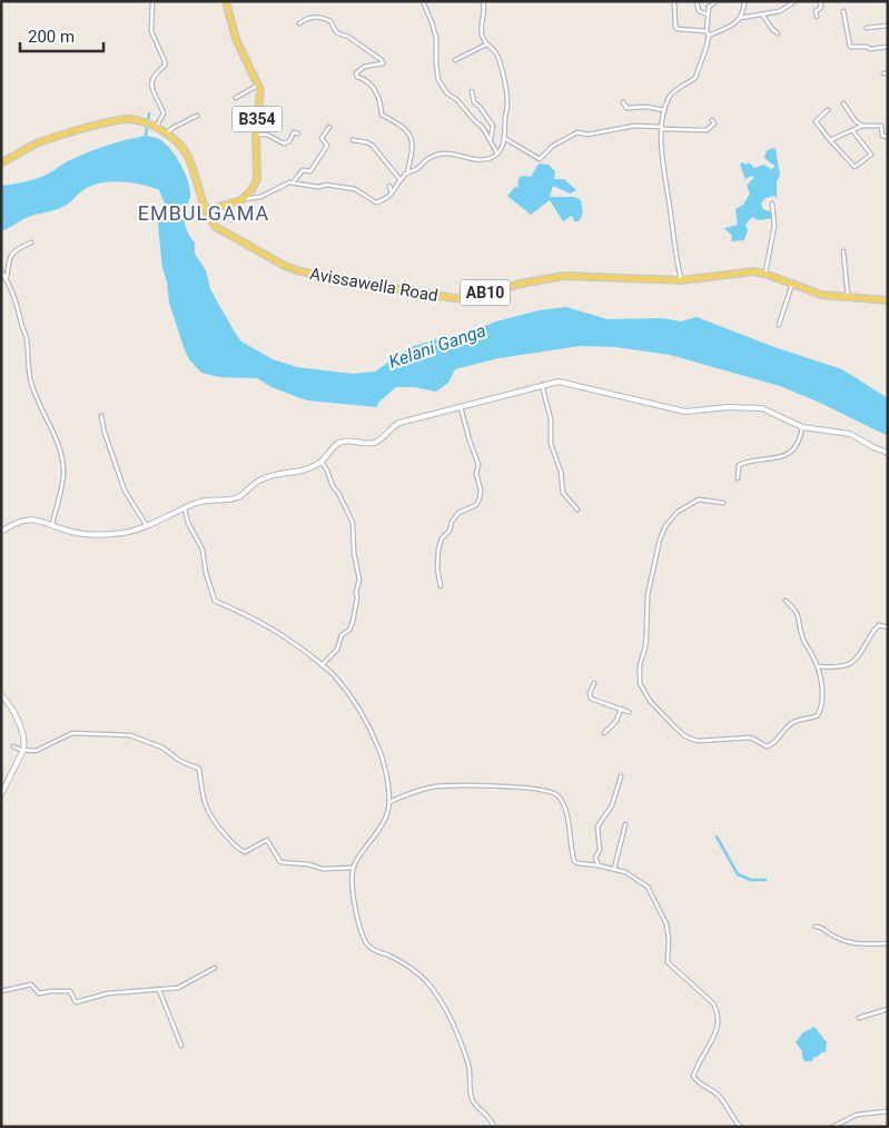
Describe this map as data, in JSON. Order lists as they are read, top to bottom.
{
  "streets": {
    "main road": ["B354", "Avissawella Road", "AB10"]
  },
  "districts": ["EMBULGAMA"],
  "water": ["Kelani Ganga"],
  "scale_bar": "200 m"
}
